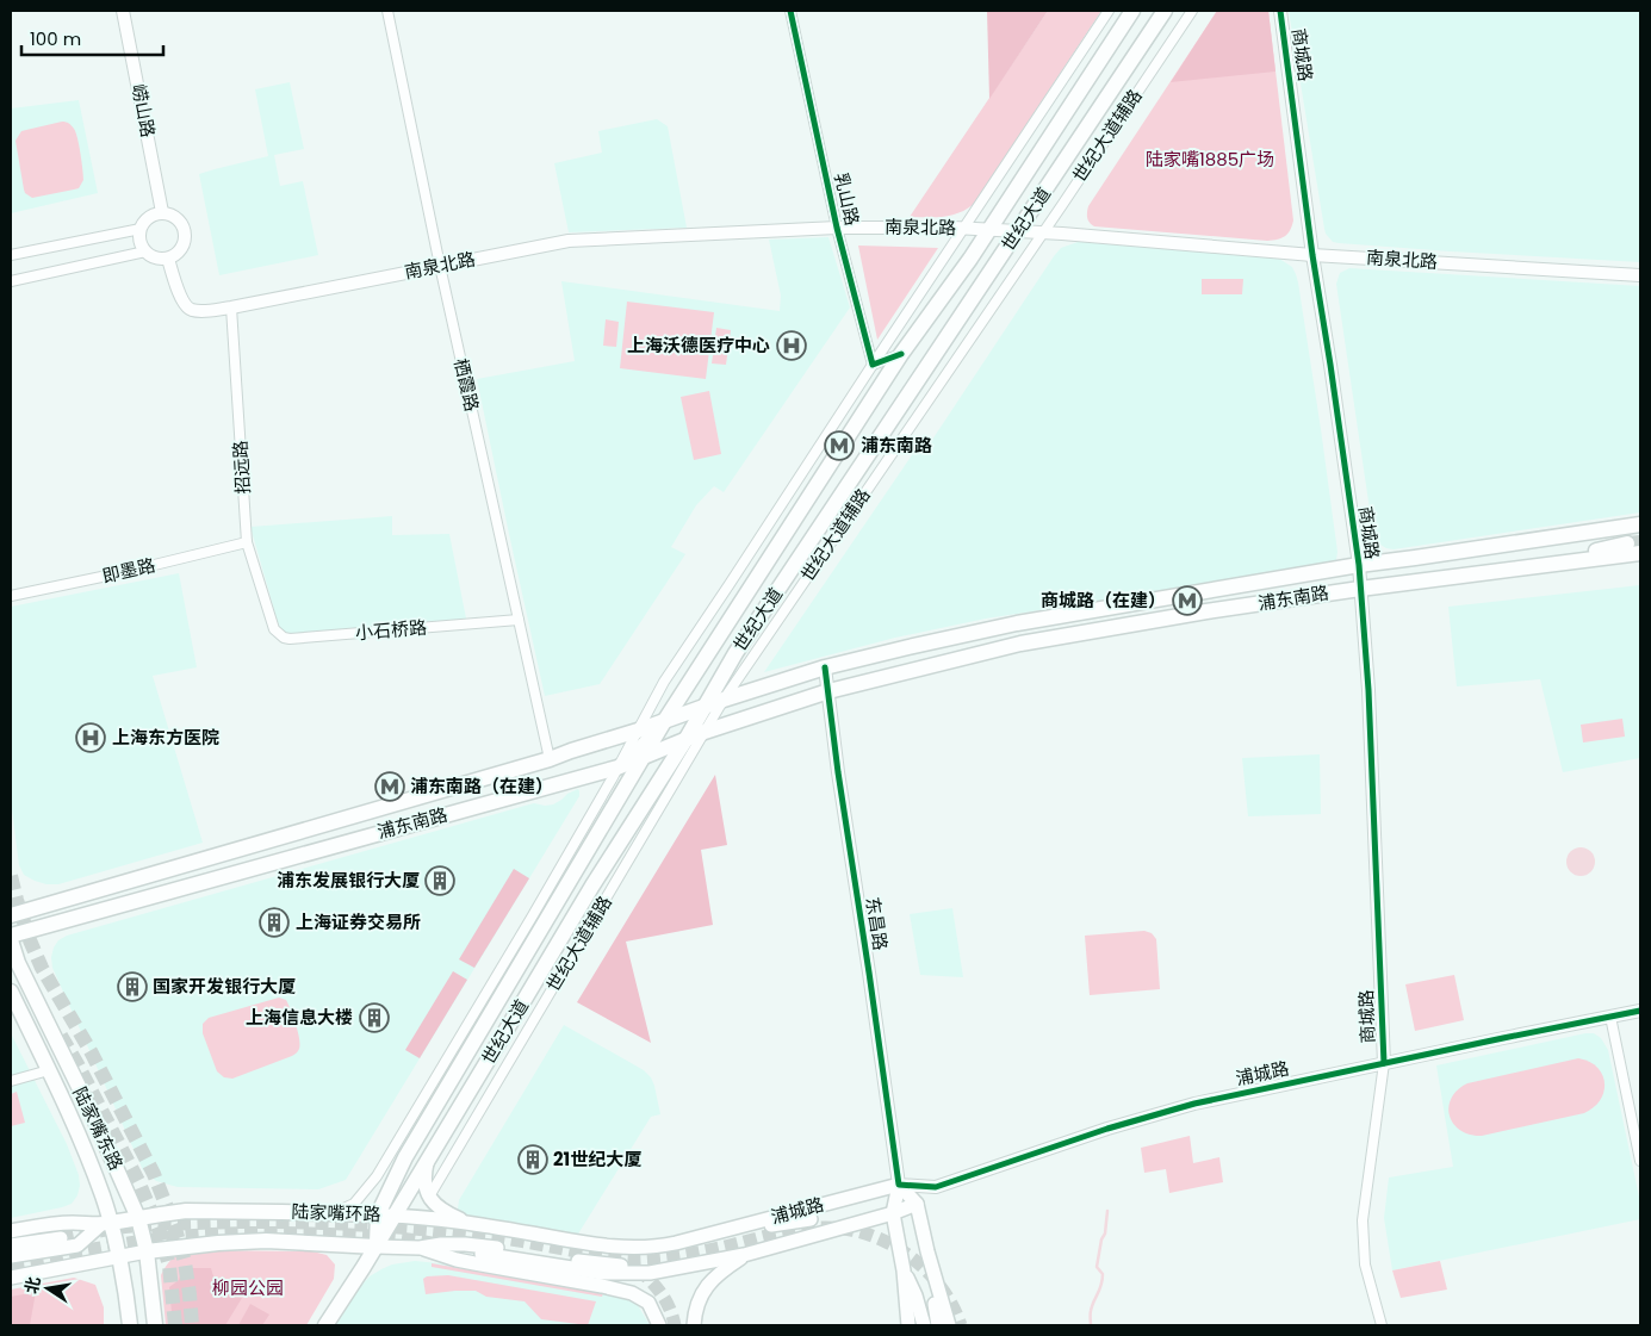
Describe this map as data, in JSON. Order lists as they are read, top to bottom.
{
  "streets": {
    "main road": [
      "世纪大道",
      "浦东南路",
      "东昌路",
      "浦城路",
      "陆家嘴东路",
      "陆家嘴环路"
    ],
    "street": [
      "商城路",
      "崂山路",
      "世纪大道辅路",
      "乳山路",
      "南泉北路",
      "栖霞路",
      "招远路",
      "即墨路",
      "小石桥路"
    ]
  },
  "crossings": [
    ["商城路", "南泉北路"],
    ["商城路", "浦东南路"],
    ["商城路", "浦城路"],
    ["崂山路", "南泉北路"],
    ["世纪大道辅路", "南泉北路"],
    ["世纪大道辅路", "浦东南路"],
    ["乳山路", "南泉北路"],
    ["世纪大道", "南泉北路"],
    ["世纪大道", "浦东南路"],
    ["世纪大道", "陆家嘴环路"],
    ["南泉北路", "栖霞路"],
    ["南泉北路", "招远路"],
    ["栖霞路", "浦东南路"],
    ["栖霞路", "小石桥路"],
    ["招远路", "即墨路"],
    ["招远路", "小石桥路"],
    ["浦东南路", "东昌路"],
    ["浦东南路", "陆家嘴东路"],
    ["东昌路", "浦城路"],
    ["浦城路", "陆家嘴环路"],
    ["陆家嘴东路", "陆家嘴环路"]
  ],
  "parks": ["陆家嘴1885广场", "柳园公园"],
  "places": {
    "hospital": ["上海沃德医疗中心", "上海东方医院"],
    "metro station": ["浦东南路", "商城路（在建）", "浦东南路（在建）"],
    "building": [
      "浦东发展银行大厦",
      "上海证券交易所",
      "国家开发银行大厦",
      "上海信息大楼",
      "21世纪大厦"
    ]
  },
  "scale_bar": "100 m",
  "north": "left"
}
